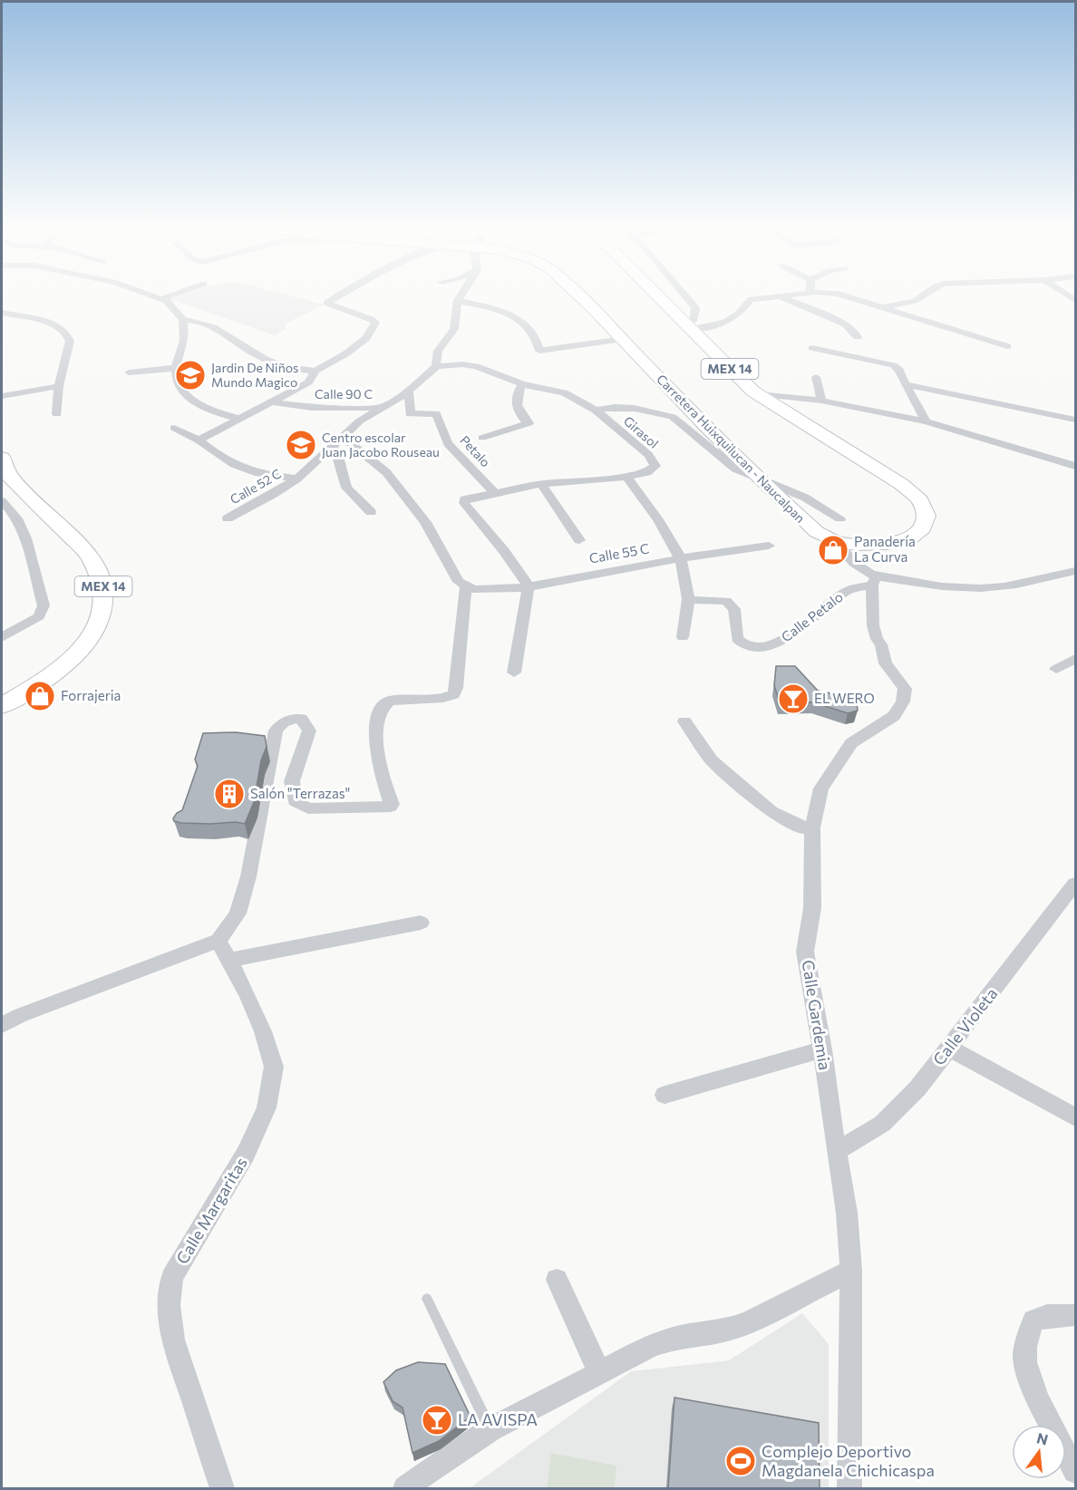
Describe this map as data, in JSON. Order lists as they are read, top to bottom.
{
  "streets": {
    "main road": ["MEX 14", "Carretera Huixquilucan - Naucalpan"],
    "street": [
      "Calle 90 C",
      "Girasol",
      "Petalo",
      "Calle 52 C",
      "Calle 55 C",
      "Calle Petalo",
      "Calle Gardemia",
      "Calle Violeta",
      "Calle Margaritas"
    ]
  },
  "crossings": [
    ["Calle 90 C", "Calle 52 C"],
    ["Girasol", "Carretera Huixquilucan - Naucalpan"],
    ["Girasol", "Petalo"],
    ["Girasol", "Calle 55 C"],
    ["Petalo", "Calle 52 C"],
    ["Calle Petalo", "Calle Gardemia"],
    ["Calle Gardemia", "Calle Violeta"]
  ],
  "places": {
    "school or university": ["Jardin De Niños Mundo Magico", "Centro escolar Juan Jacobo Rouseau"],
    "shop": ["Panadería La Curva", "Forrajeria"],
    "bar": ["EL WERO", "LA AVISPA"],
    "building": ["Salón \"Terrazas\""],
    "sports": ["Complejo Deportivo Magdanela Chichicaspa"]
  },
  "north": "top"
}
